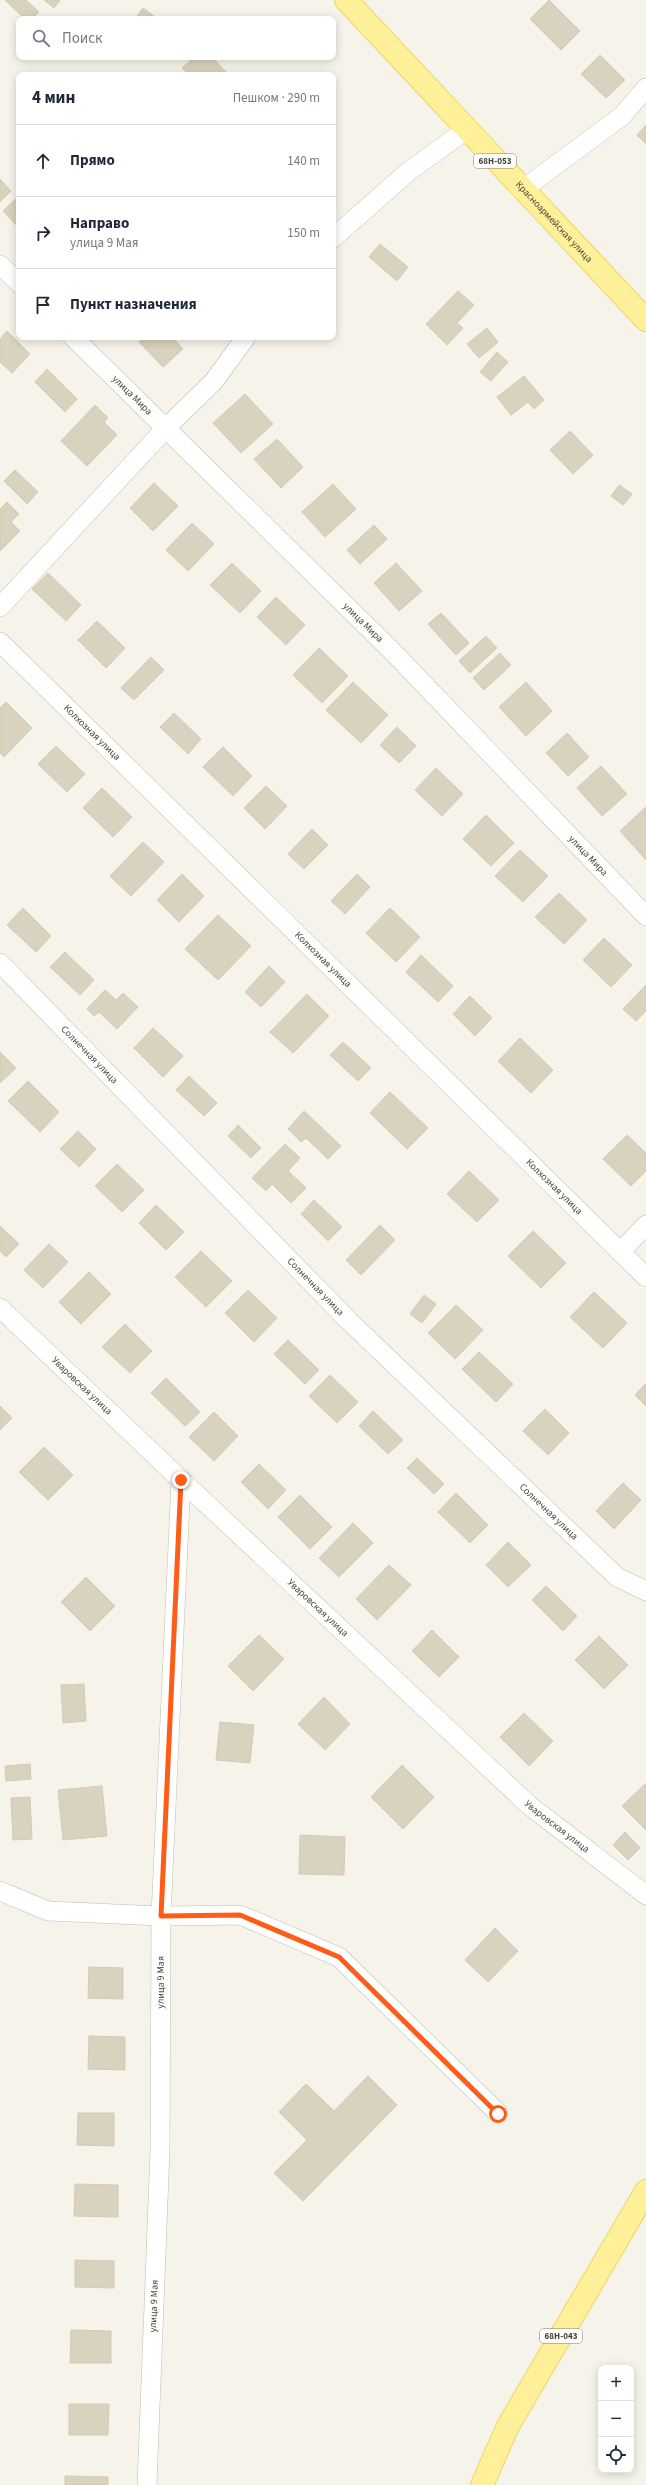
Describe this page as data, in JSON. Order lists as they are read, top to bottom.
{
  "streets": {
    "main road": ["68Н-053", "Красноармейская улица", "68Н-043"],
    "street": [
      "улица Мира",
      "Колхозная улица",
      "Солнечная улица",
      "Уваровская улица",
      "улица 9 Мая"
    ]
  },
  "crossings": [
    ["Уваровская улица", "улица 9 Мая"]
  ],
  "page": {
    "search": "Поиск",
    "heading": ["4 мин", "Пешком · 290 m"],
    "list": [
      ["Прямо", "140 m"],
      ["Направо", "улица 9 Мая", "150 m"],
      "Пункт назначения"
    ],
    "map_buttons": ["+", "−"]
  }
}
